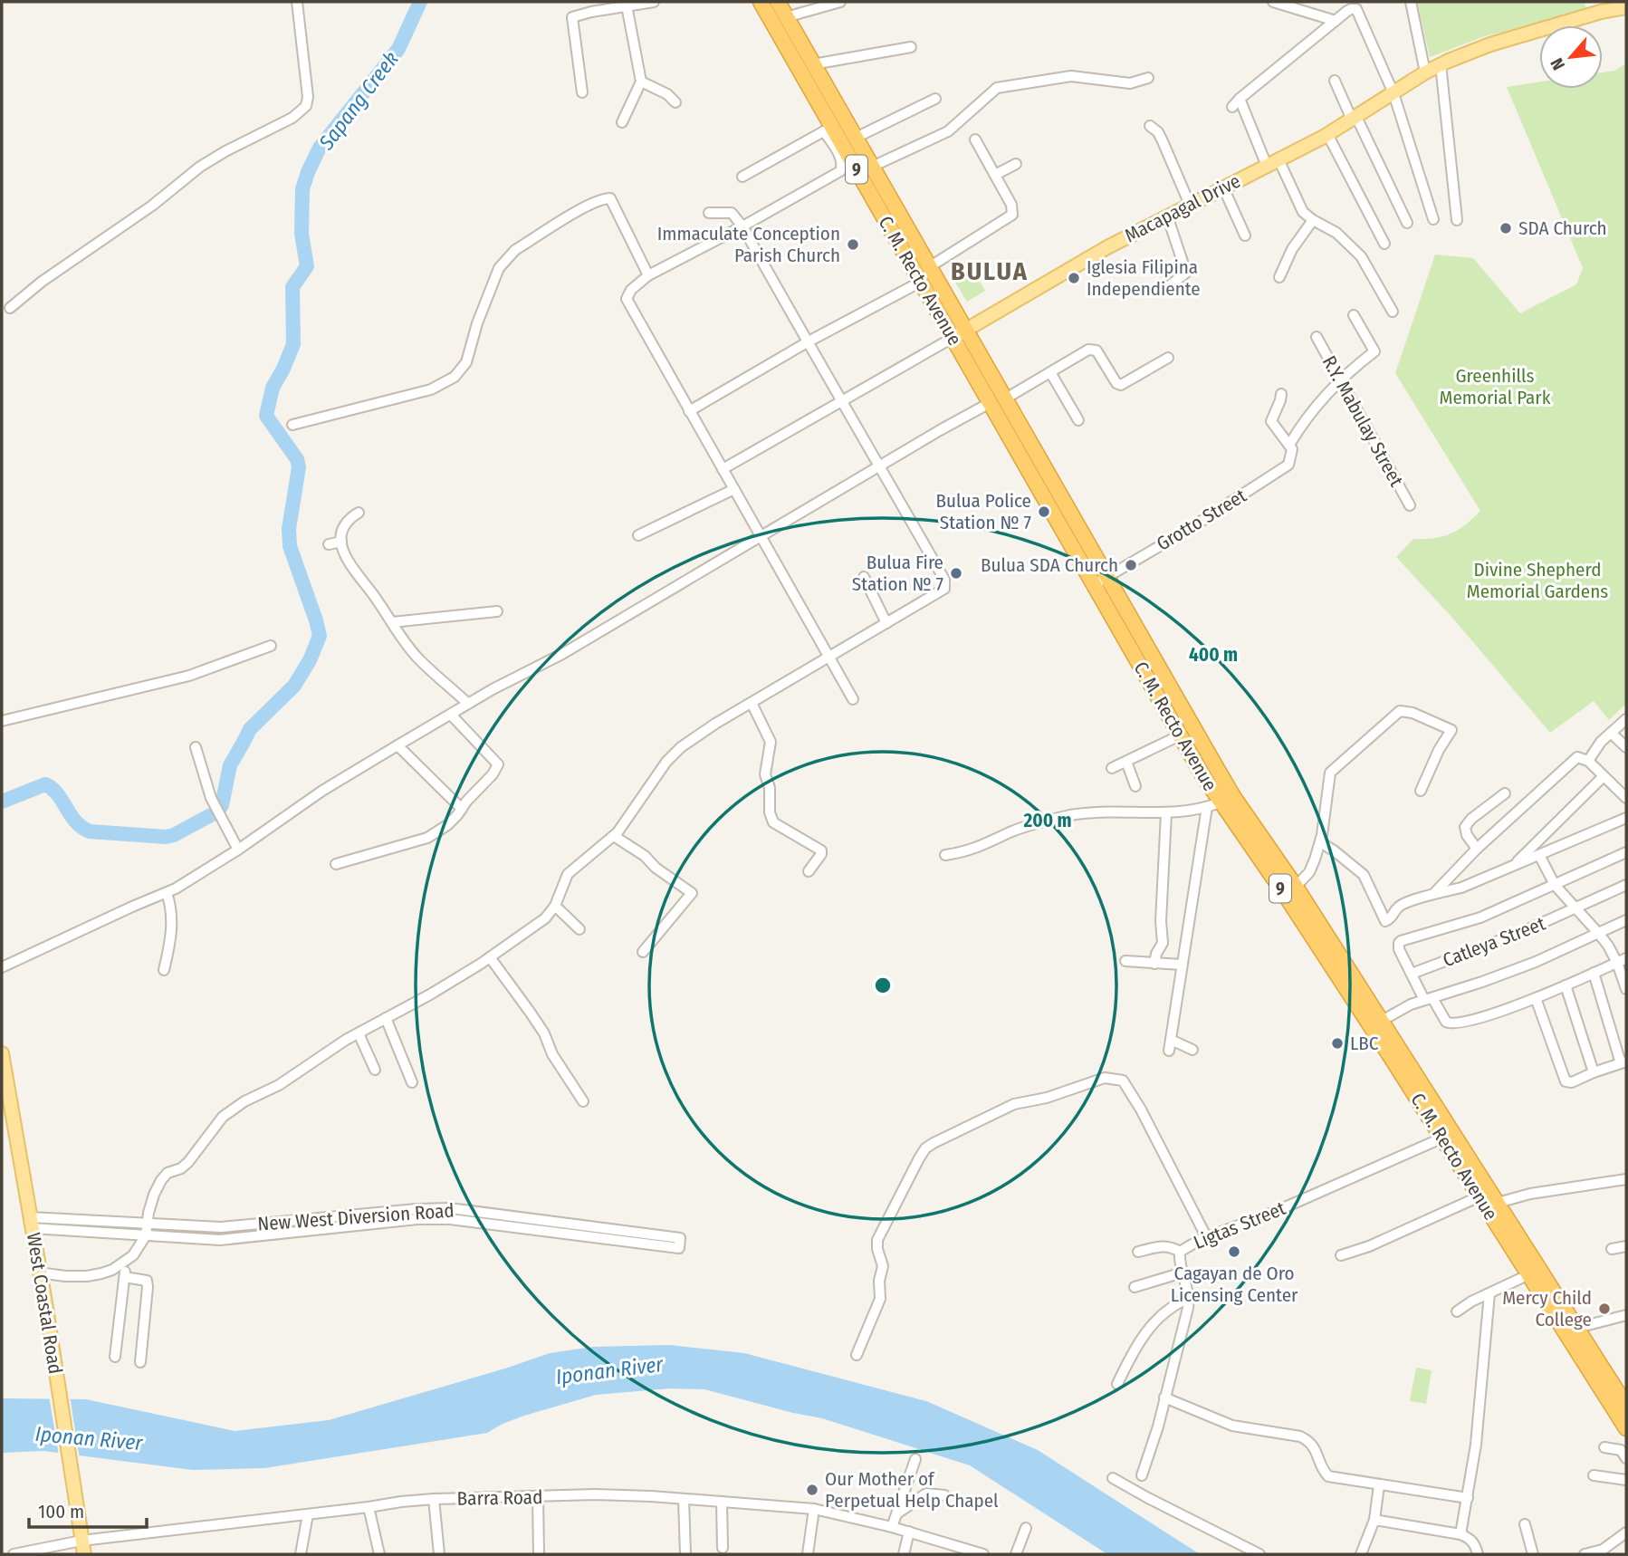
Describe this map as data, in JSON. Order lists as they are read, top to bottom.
{
  "streets": {
    "highway": ["9", "C. M. Recto Avenue"],
    "main road": ["Macapagal Drive", "West Coastal Road"],
    "street": [
      "R.Y. Mabulay Street",
      "Grotto Street",
      "Catleya Street",
      "New West Diversion Road",
      "Ligtas Street",
      "Barra Road"
    ]
  },
  "crossings": [
    ["Macapagal Drive", "C. M. Recto Avenue"],
    ["C. M. Recto Avenue", "Grotto Street"],
    ["C. M. Recto Avenue", "Ligtas Street"],
    ["R.Y. Mabulay Street", "Grotto Street"],
    ["New West Diversion Road", "West Coastal Road"],
    ["West Coastal Road", "Barra Road"]
  ],
  "districts": ["BULUA"],
  "water": ["Sapang Creek", "Iponan River"],
  "parks": ["Greenhills Memorial Park", "Divine Shepherd Memorial Gardens"],
  "places": [
    "SDA Church",
    "Immaculate Conception Parish Church",
    "Iglesia Filipina Independiente",
    "Bulua Police Station № 7",
    "Bulua SDA Church",
    "Bulua Fire Station № 7",
    "LBC",
    "Cagayan de Oro Licensing Center",
    "Mercy Child College",
    "Our Mother of Perpetual Help Chapel"
  ],
  "scale_bar": "100 m",
  "north": "bottom left",
  "rings": ["400 m", "200 m"]
}
